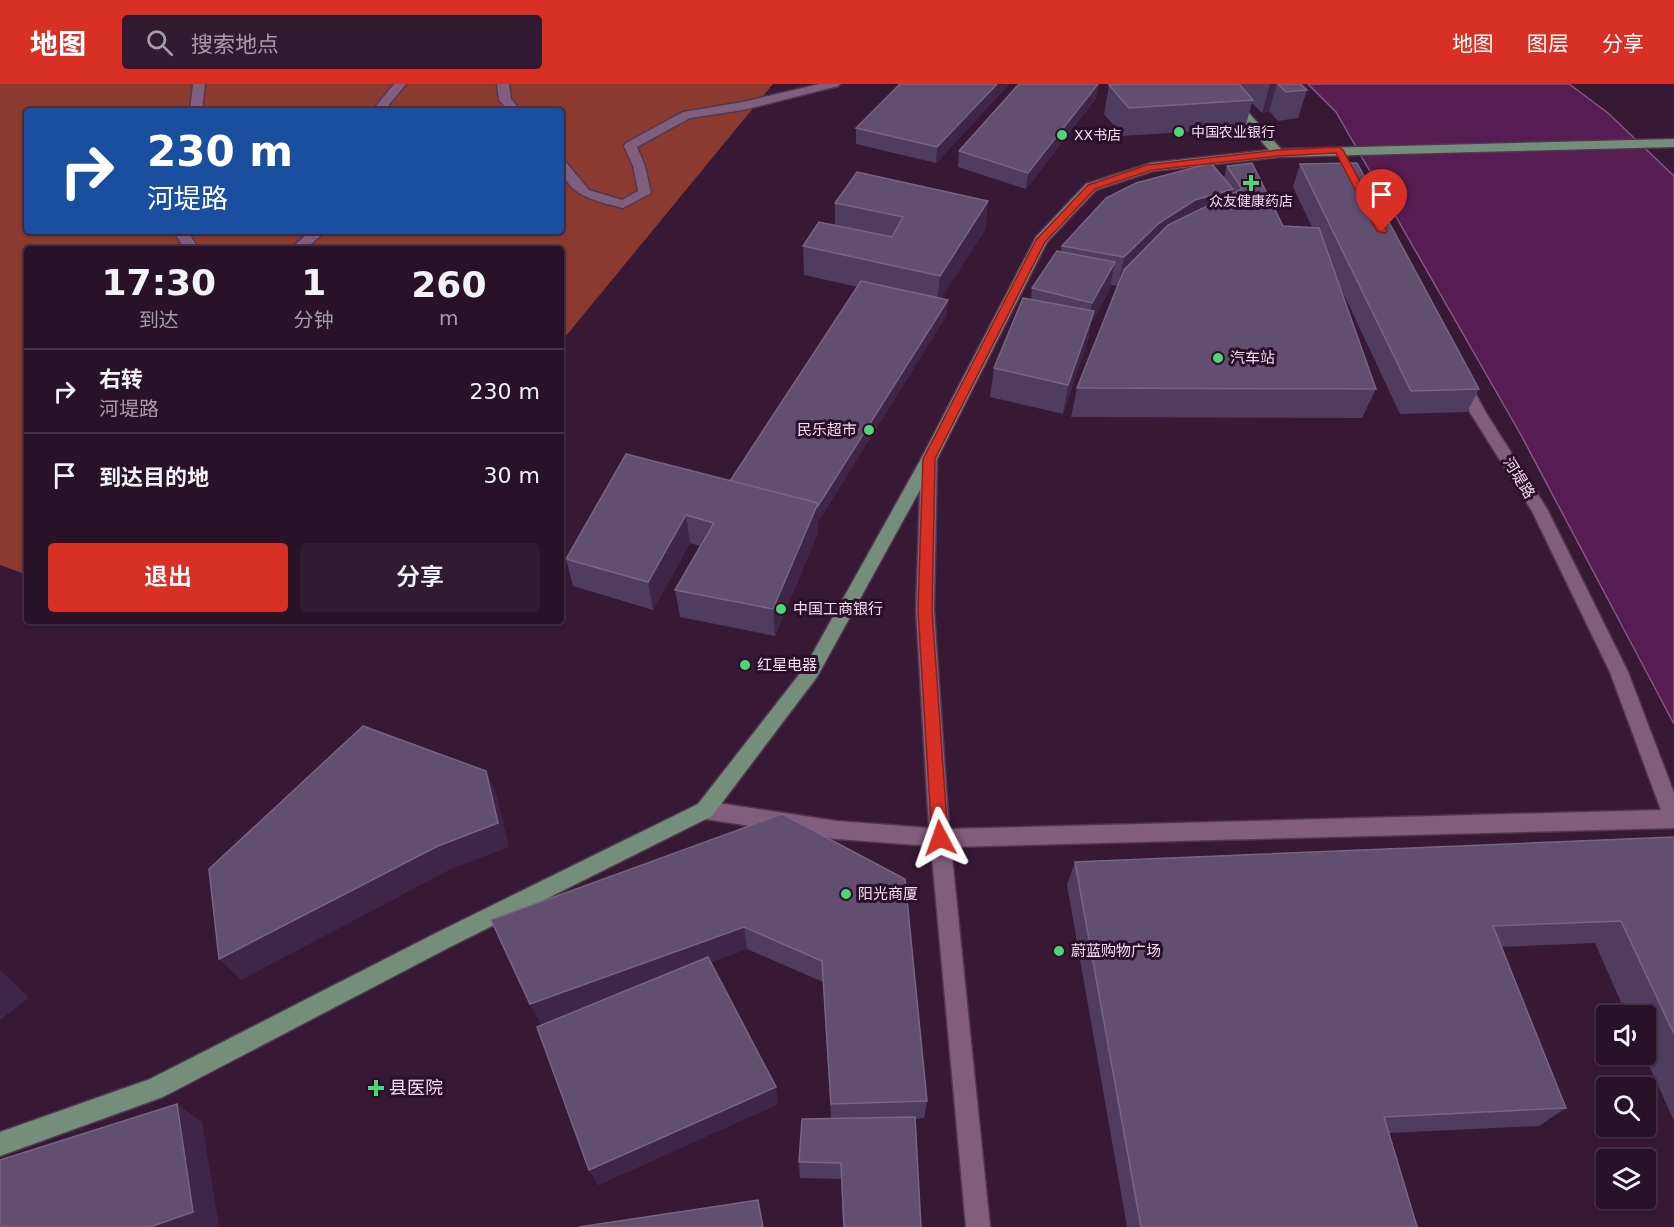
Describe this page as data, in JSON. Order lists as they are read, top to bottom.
{
  "streets": {
    "street": ["河堤路"]
  },
  "places": {
    "other": [
      "中国农业银行",
      "XX书店",
      "汽车站",
      "民乐超市",
      "中国工商银行",
      "红星电器",
      "阳光商厦",
      "蔚蓝购物广场"
    ],
    "health": ["众友健康药店", "县医院"]
  },
  "page": {
    "header": "地图",
    "search": "搜索地点",
    "nav": ["地图", "图层", "分享"],
    "turn": ["230 m", "河堤路"],
    "eta": [
      "17:30",
      "到达",
      "1",
      "分钟",
      "260",
      "m"
    ],
    "list": [
      {
        "name": "右转",
        "note": "河堤路",
        "value": "230 m"
      },
      {
        "name": "到达目的地",
        "value": "30 m"
      }
    ],
    "buttons": ["退出", "分享"]
  }
}
